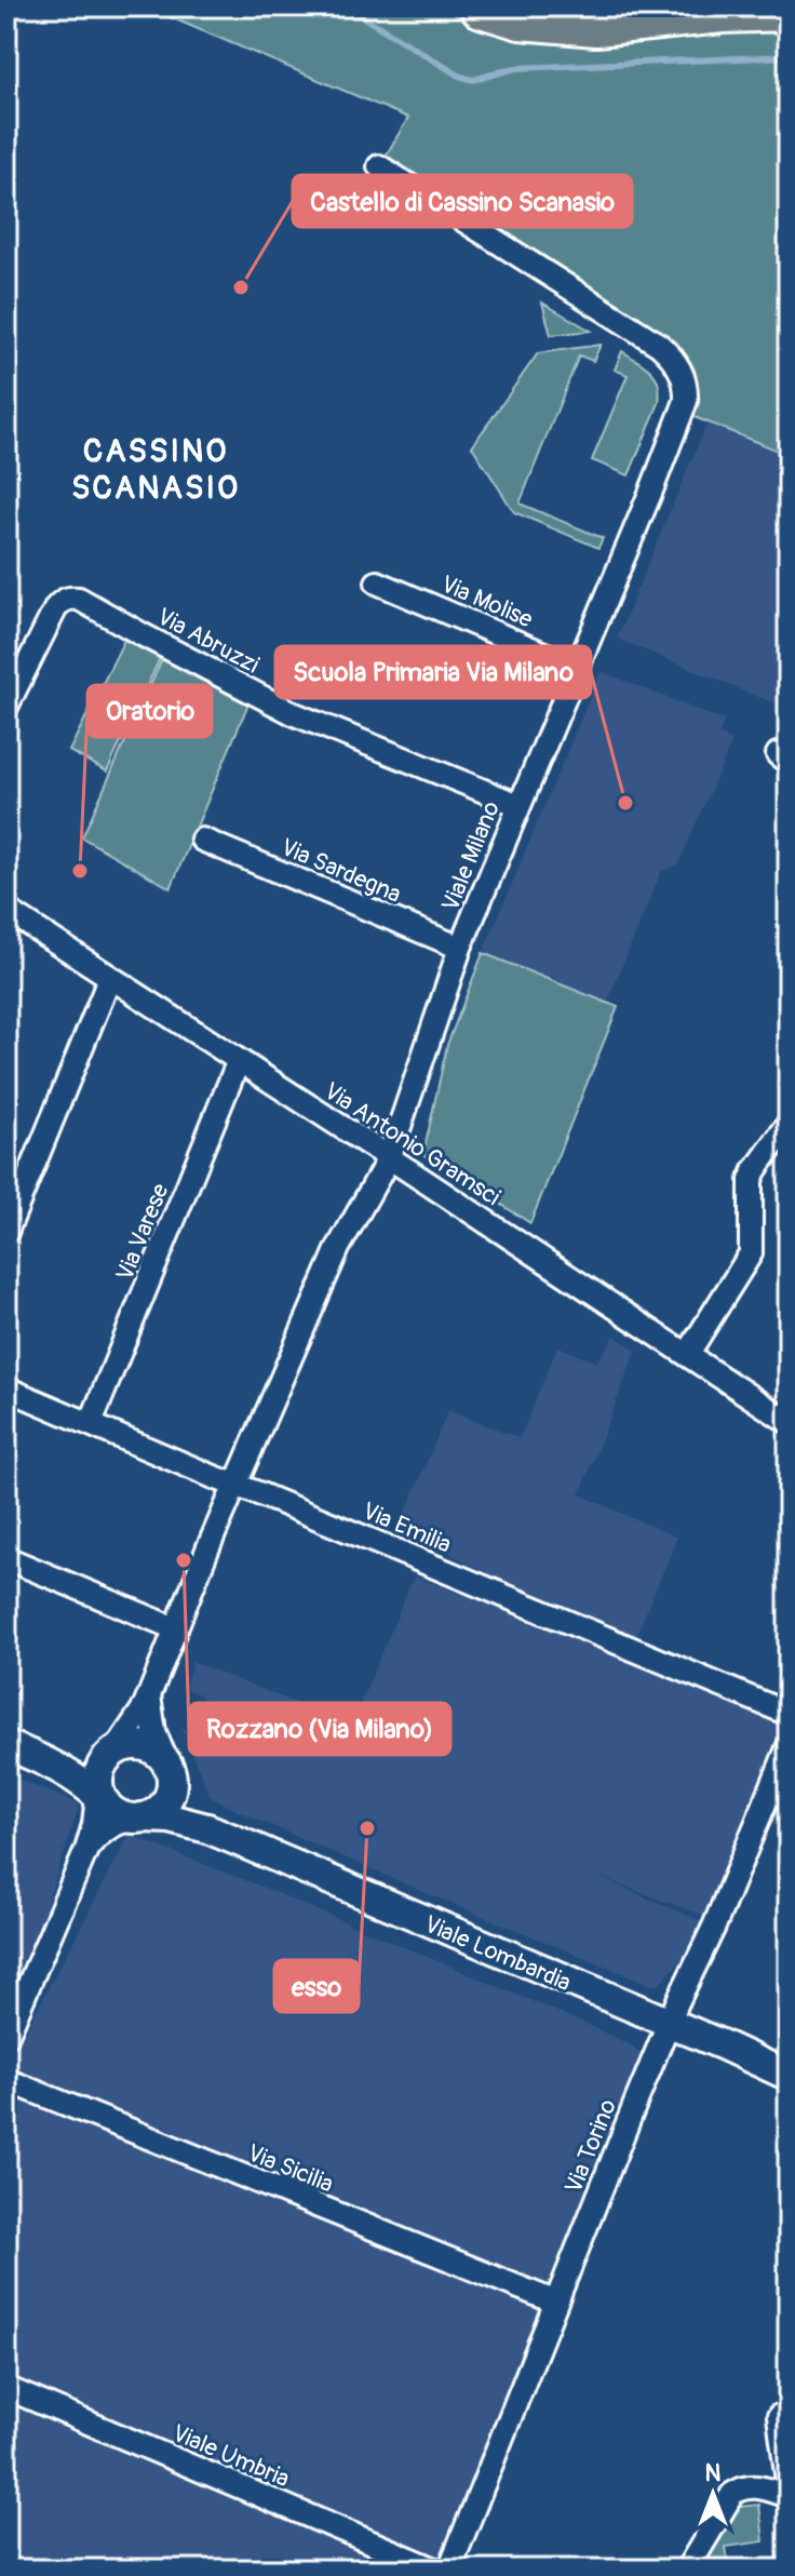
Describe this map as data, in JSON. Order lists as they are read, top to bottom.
{
  "streets": {
    "street": [
      "Via Molise",
      "Via Abruzzi",
      "Viale Milano",
      "Via Sardegna",
      "Via Antonio Gramsci",
      "Via Varese",
      "Via Emilia",
      "Viale Lombardia",
      "Via Torino",
      "Via Sicilia",
      "Viale Umbria"
    ]
  },
  "crossings": [
    ["Via Molise", "Viale Milano"],
    ["Via Abruzzi", "Viale Milano"],
    ["Viale Milano", "Via Sardegna"],
    ["Viale Milano", "Via Antonio Gramsci"],
    ["Viale Milano", "Via Emilia"],
    ["Viale Milano", "Viale Lombardia"],
    ["Via Antonio Gramsci", "Via Varese"],
    ["Via Varese", "Via Emilia"],
    ["Viale Lombardia", "Via Torino"],
    ["Via Torino", "Via Sicilia"]
  ],
  "districts": ["CASSINO SCANASIO"],
  "places": [
    "Castello di Cassino Scanasio",
    "Scuola Primaria Via Milano",
    "Oratorio",
    "Rozzano (Via Milano)",
    "esso"
  ],
  "north": "top"
}
